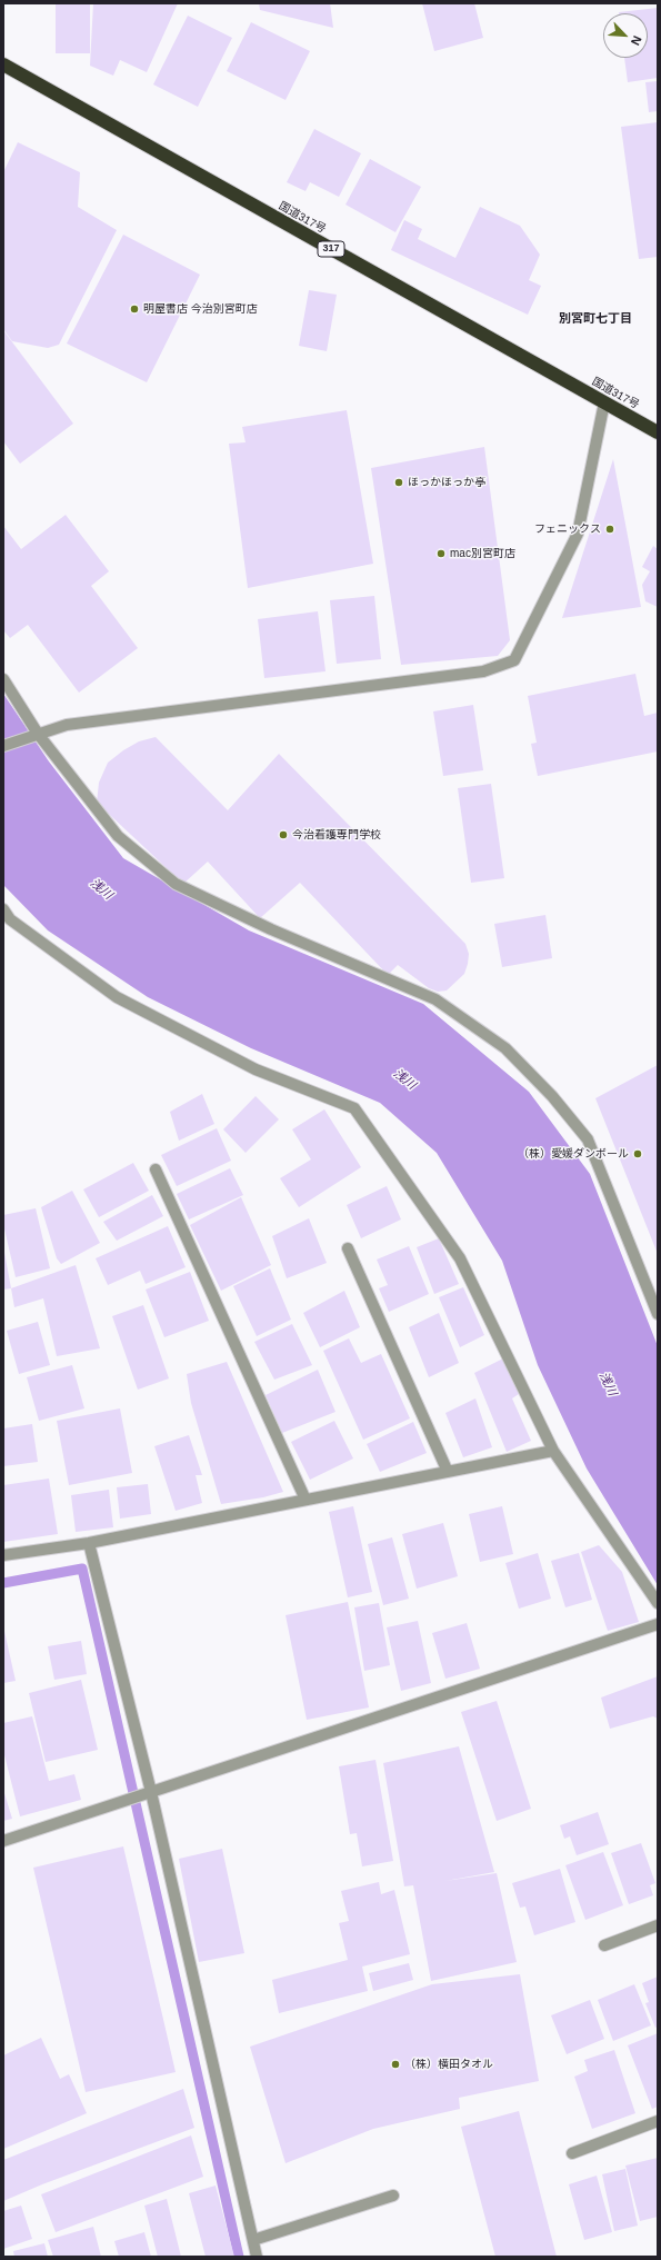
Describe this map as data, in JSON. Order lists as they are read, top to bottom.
{
  "streets": {
    "highway": ["国道317号", "317"]
  },
  "districts": ["別宮町七丁目"],
  "water": ["浅川"],
  "places": [
    "明屋書店 今治別宮町店",
    "ほっかほっか亭",
    "フェニックス",
    "mac別宮町店",
    "今治看護専門学校",
    "（株）愛媛ダンボール",
    "（株）横田タオル"
  ],
  "north": "bottom right"
}
